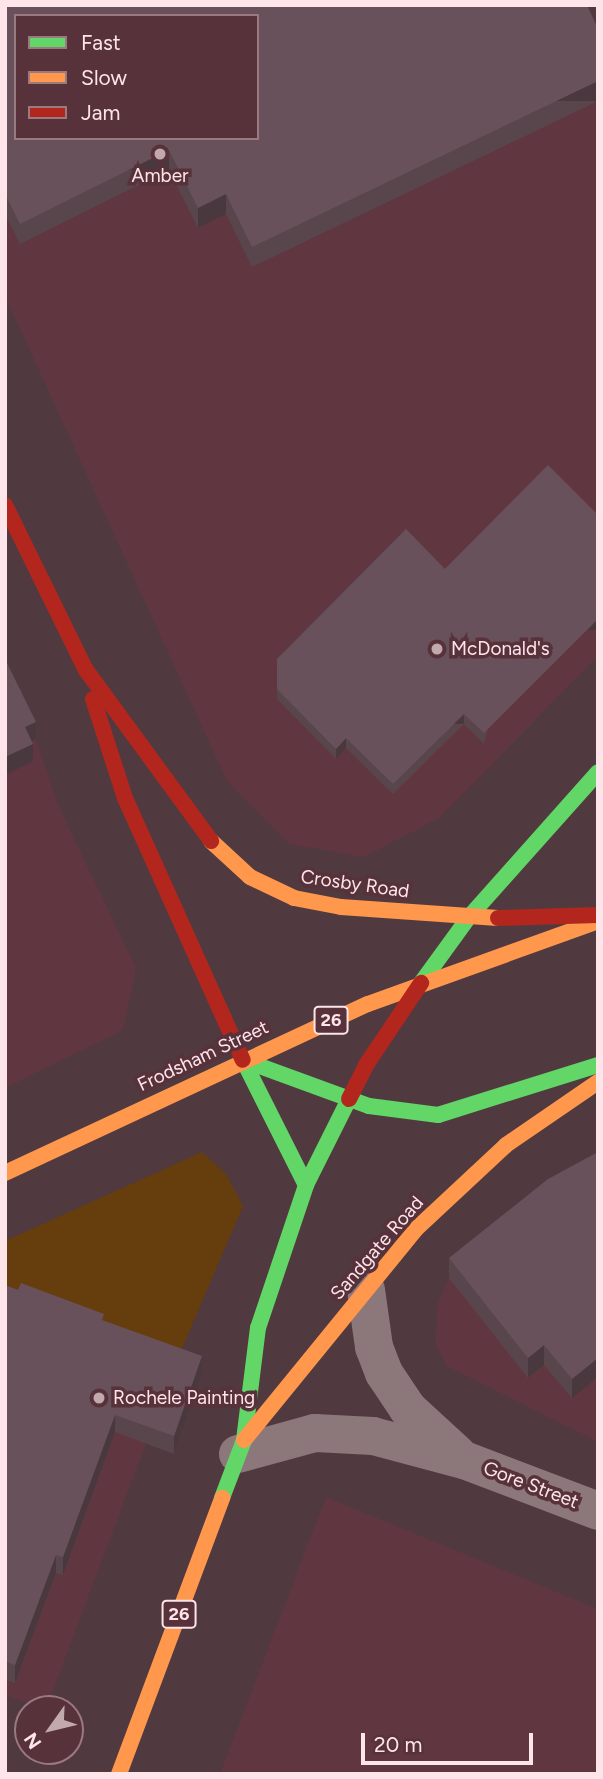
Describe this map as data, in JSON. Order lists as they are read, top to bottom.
{
  "streets": {
    "main road": [
      "Crosby Road",
      "26",
      "Frodsham Street",
      "Sandgate Road"
    ],
    "street": ["Gore Street"]
  },
  "crossings": [
    ["Crosby Road", "Frodsham Street"],
    ["Crosby Road", "Sandgate Road"],
    ["26", "Frodsham Street"],
    ["26", "Sandgate Road"],
    ["Frodsham Street", "Sandgate Road"],
    ["Sandgate Road", "Gore Street"]
  ],
  "places": ["Amber", "McDonald's", "Rochele Painting"],
  "legend": ["Fast", "Slow", "Jam"],
  "scale_bar": "20 m",
  "north": "bottom left"
}
